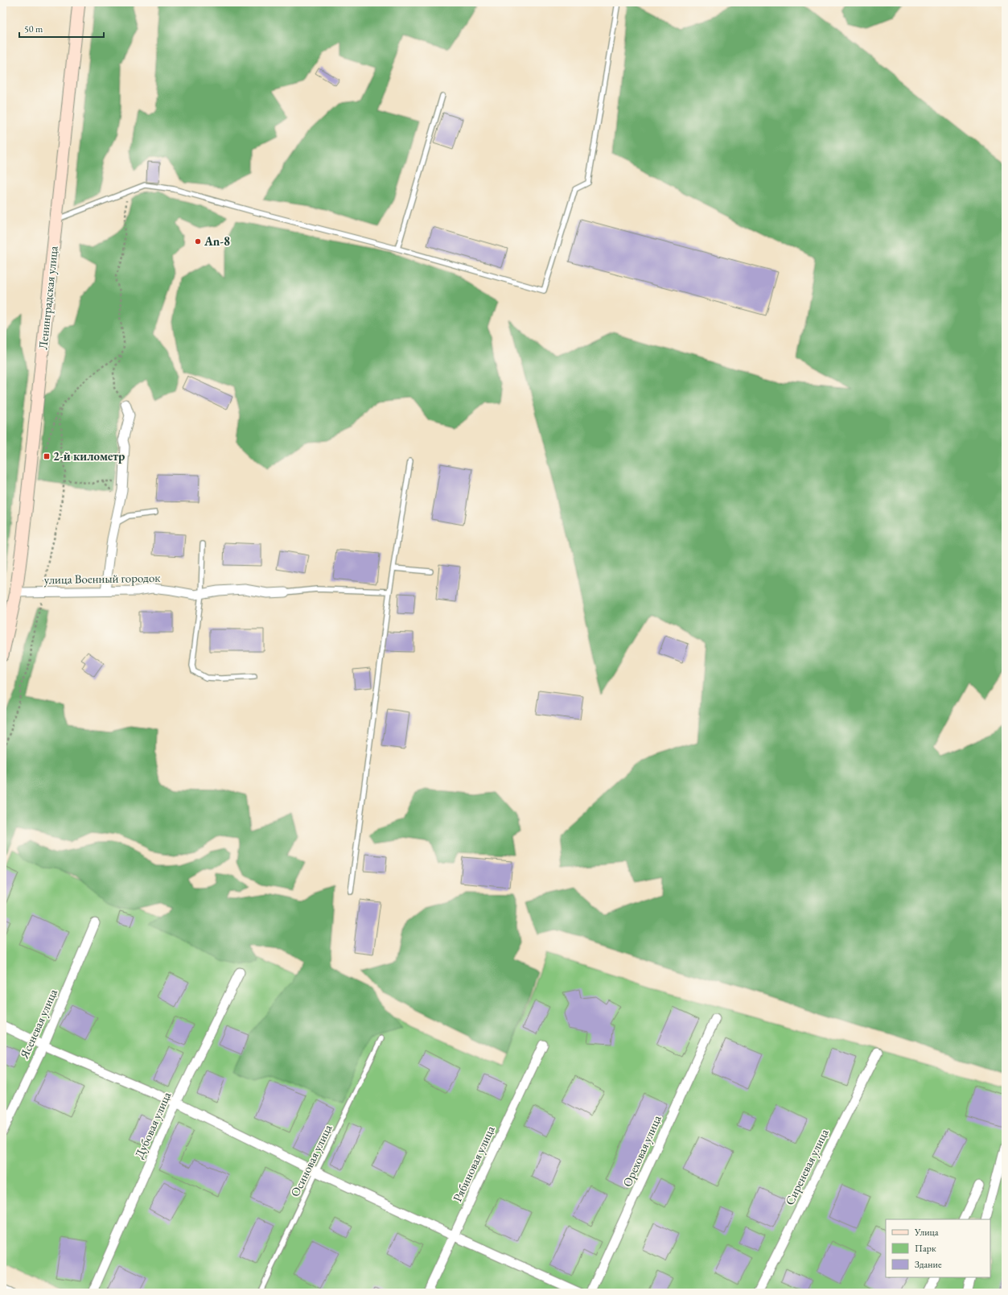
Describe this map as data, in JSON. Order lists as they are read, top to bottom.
{
  "streets": {
    "main road": ["Ленинградская улица"],
    "street": [
      "улица Военный городок",
      "Ясеневая улица",
      "Дубовая улица",
      "Ореховая улица",
      "Рябиновая улица",
      "Сиреневая улица"
    ],
    "lane": ["Осиновая улица"]
  },
  "crossings": [
    ["Ленинградская улица", "улица Военный городок"]
  ],
  "places": {
    "other": ["An-8"],
    "transit": ["2-й километр"]
  },
  "legend": ["Улица", "Парк", "Здание"],
  "scale_bar": "50 m"
}
